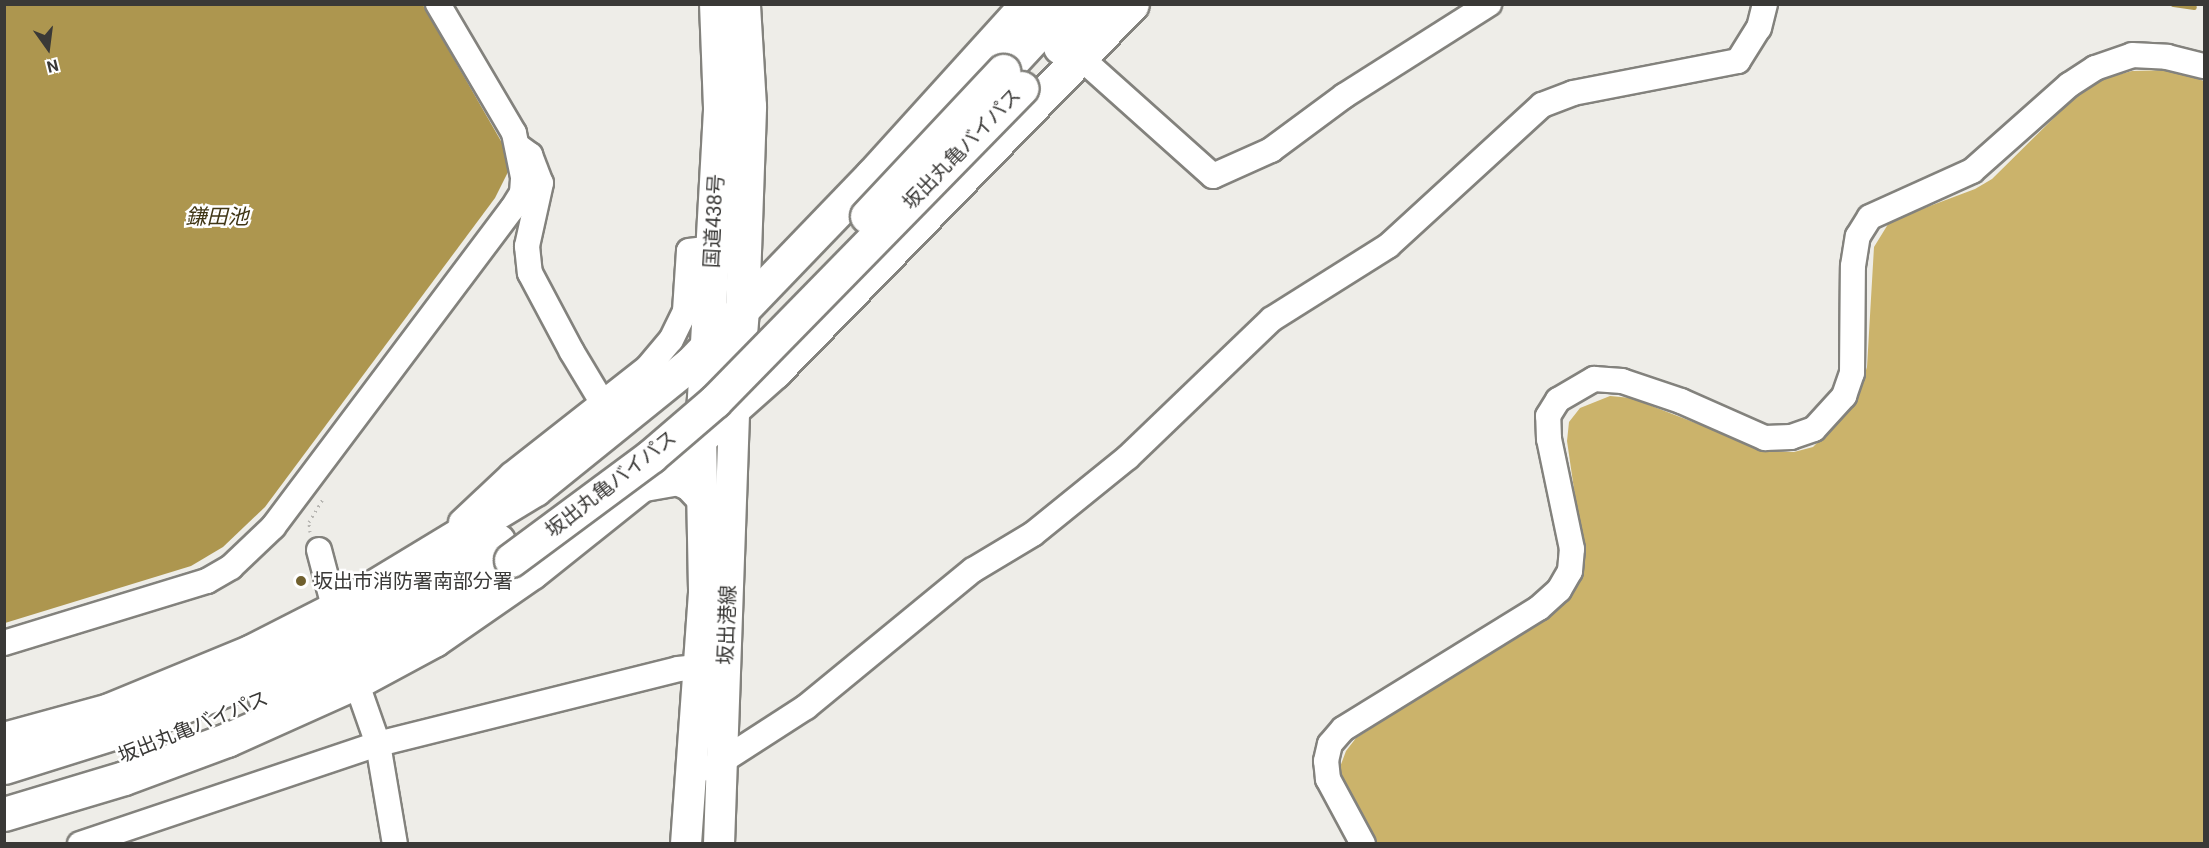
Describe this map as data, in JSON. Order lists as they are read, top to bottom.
{
  "streets": {
    "highway": ["坂出丸亀バイパス", "国道438号"],
    "main road": ["坂出港線"]
  },
  "crossings": [
    ["国道438号", "坂出港線"]
  ],
  "water": ["鎌田池"],
  "places": ["坂出市消防署南部分署"],
  "north": "bottom"
}
